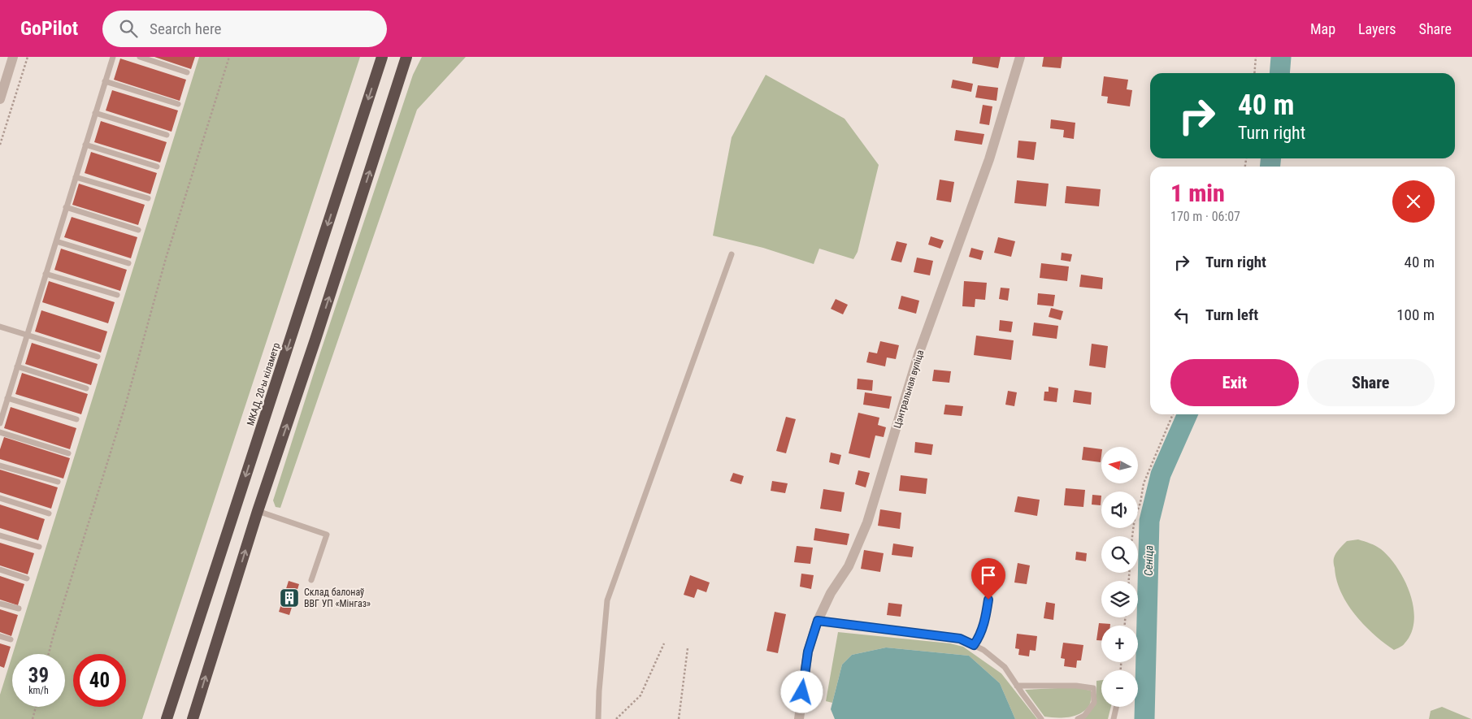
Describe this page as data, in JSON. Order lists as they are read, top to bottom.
{
  "streets": {
    "highway": ["МКАД, 20-ы кіламетр"],
    "street": ["Цэнтральная вуліца"]
  },
  "water": ["Сеніца"],
  "places": {
    "building": ["Склад балонаў ВВГ УП «Мінгаз»"]
  },
  "north": "left",
  "page": {
    "header": "GoPilot",
    "search": "Search here",
    "nav": ["Map", "Layers", "Share"],
    "turn": ["40 m", "Turn right"],
    "heading": ["1 min", "170 m · 06:07"],
    "list": [
      {
        "name": "Turn right",
        "value": "40 m"
      },
      {
        "name": "Turn left",
        "value": "100 m"
      }
    ],
    "buttons": ["Exit", "Share"],
    "map_buttons": ["+", "−"],
    "speed": "39 km/h",
    "limit": "40"
  }
}
